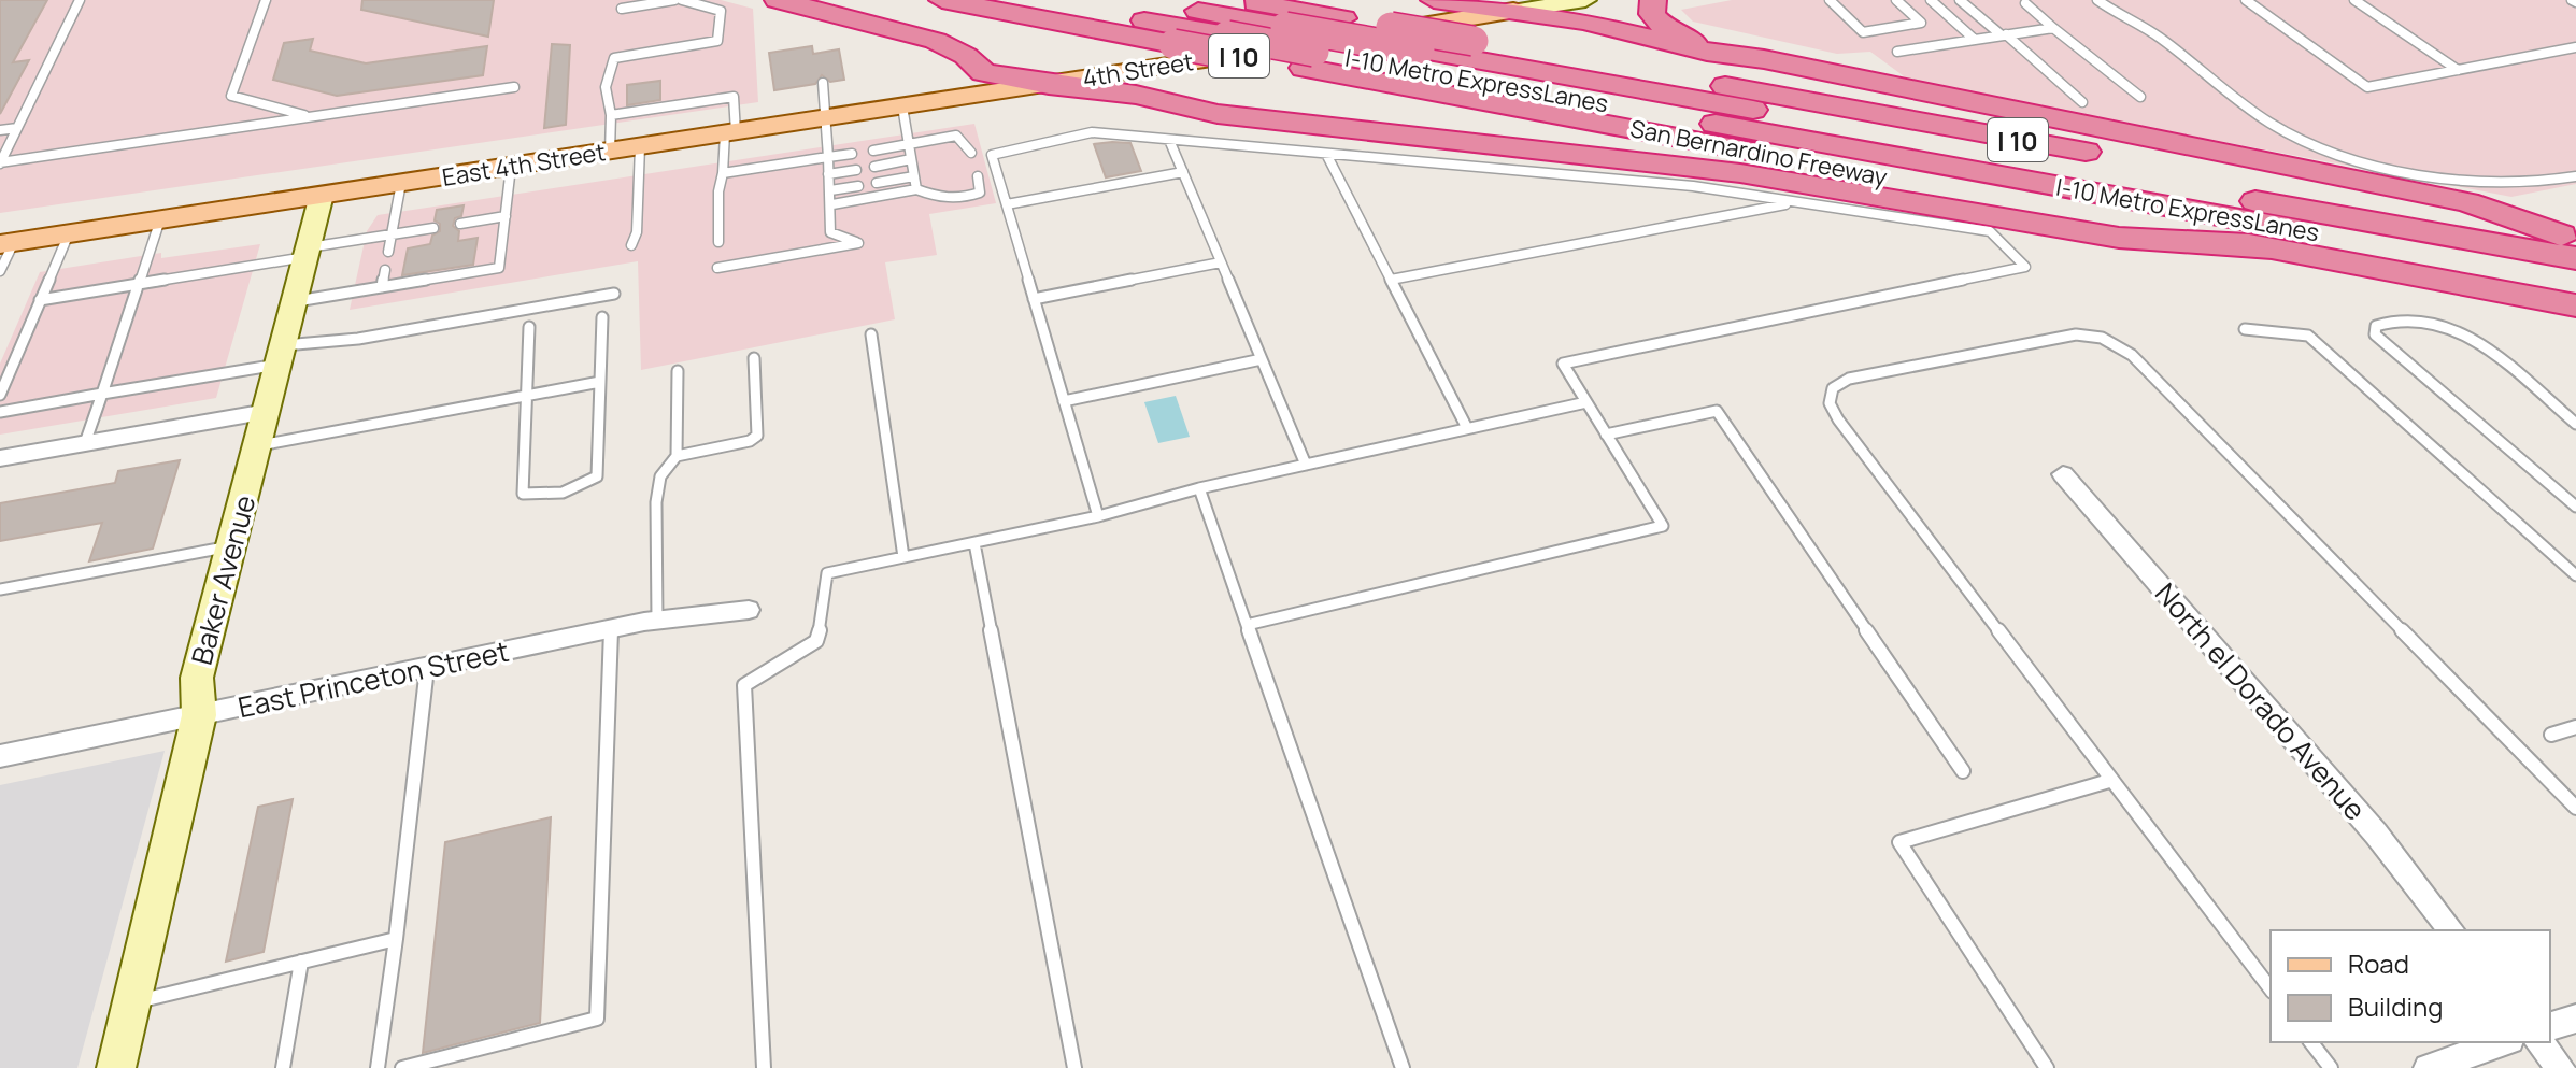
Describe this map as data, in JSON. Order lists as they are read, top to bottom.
{
  "streets": {
    "highway": ["I 10", "I-10 Metro ExpressLanes", "San Bernardino Freeway"],
    "main road": ["4th Street", "East 4th Street"],
    "street": ["Baker Avenue", "East Princeton Street", "North el Dorado Avenue"]
  },
  "crossings": [
    ["I 10", "I-10 Metro ExpressLanes"],
    ["4th Street", "East 4th Street"],
    ["East 4th Street", "Baker Avenue"],
    ["Baker Avenue", "East Princeton Street"]
  ],
  "legend": ["Road", "Building"]
}
